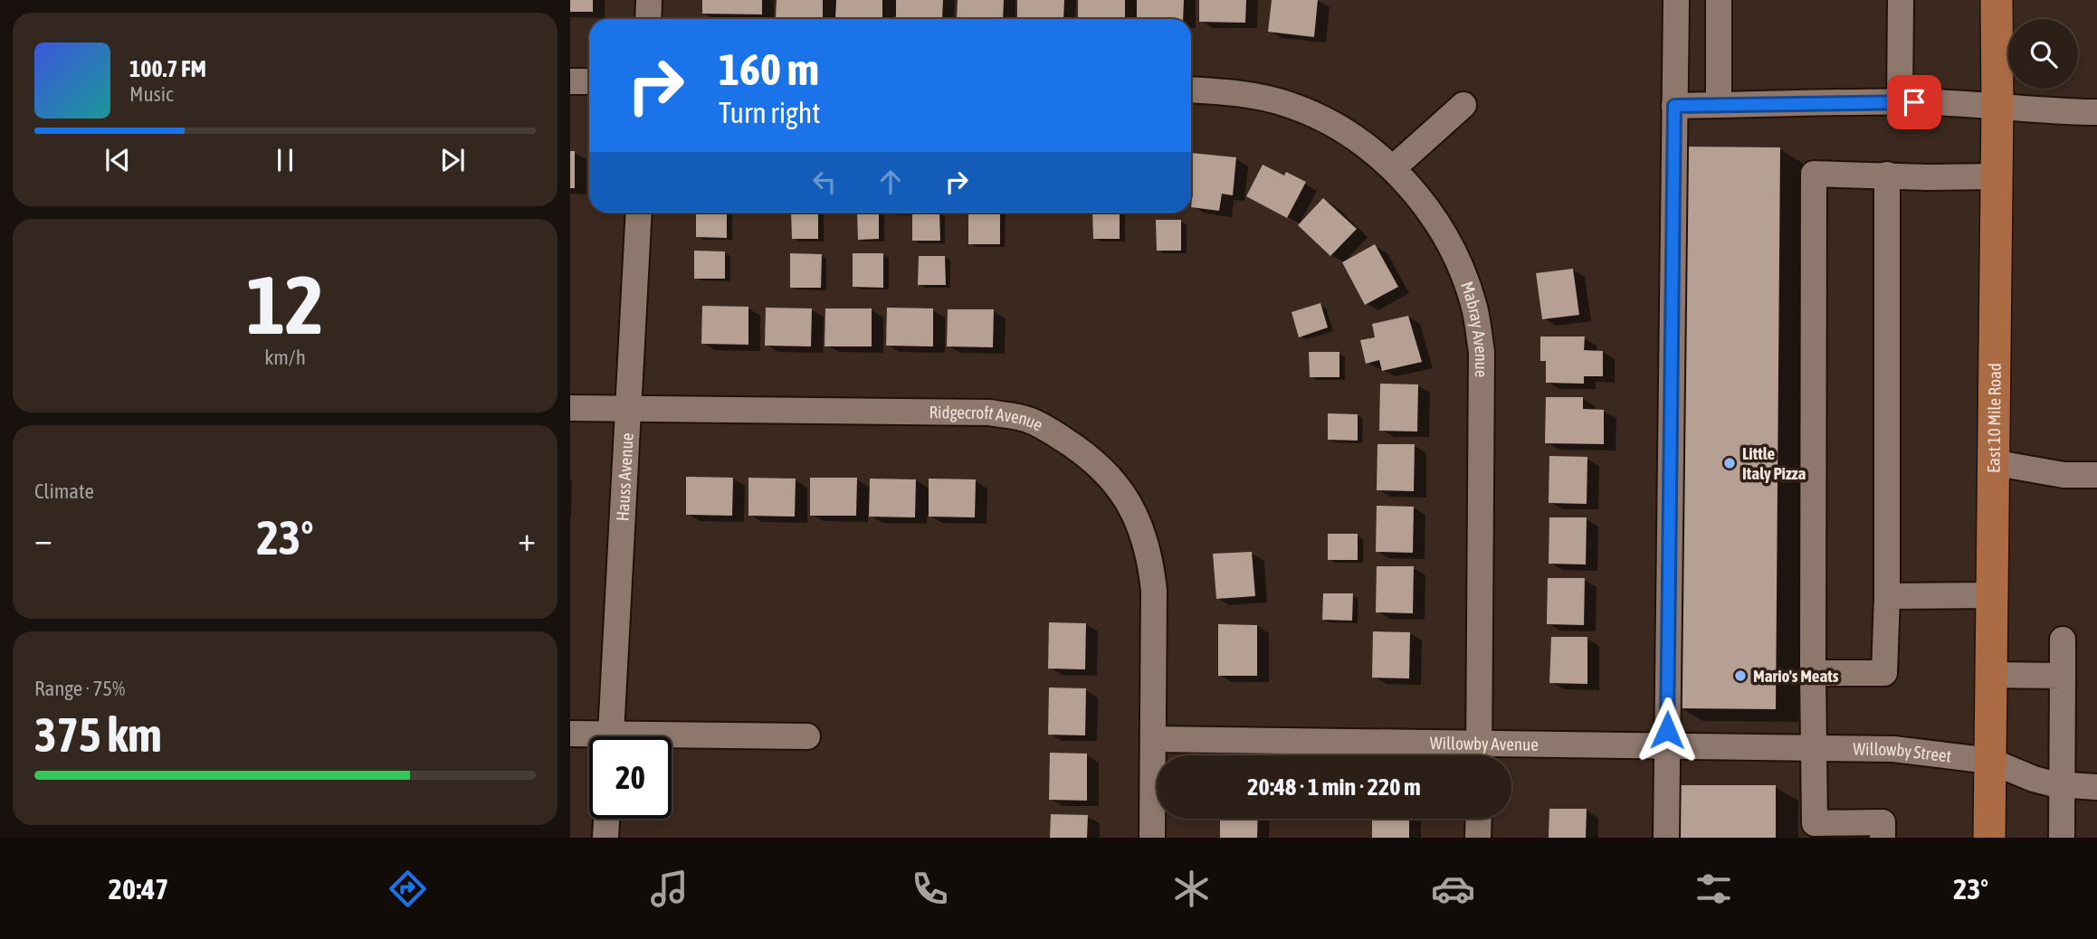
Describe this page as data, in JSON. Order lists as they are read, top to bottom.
{
  "streets": {
    "main road": ["East 10 Mile Road"],
    "street": [
      "Mabray Avenue",
      "Ridgecroft Avenue",
      "Hauss Avenue",
      "Willowby Avenue",
      "Willowby Street"
    ]
  },
  "crossings": [
    ["Mabray Avenue", "Willowby Avenue"],
    ["East 10 Mile Road", "Willowby Street"],
    ["Ridgecroft Avenue", "Hauss Avenue"],
    ["Ridgecroft Avenue", "Willowby Avenue"],
    ["Willowby Avenue", "Willowby Street"]
  ],
  "places": ["Little Italy Pizza", "Mario's Meats"],
  "page": {
    "turn": ["160 m", "Turn right"],
    "song": ["100.7 FM", "Music"],
    "tile": [
      ["12", "km/h"],
      "Climate",
      ["Range · 75%", "375 km"]
    ],
    "heat": ["−", "23°", "+"],
    "limit": "20",
    "trip": "20:48 · 1 min · 220 m",
    "tabs": ["20:47", "23°"]
  }
}
